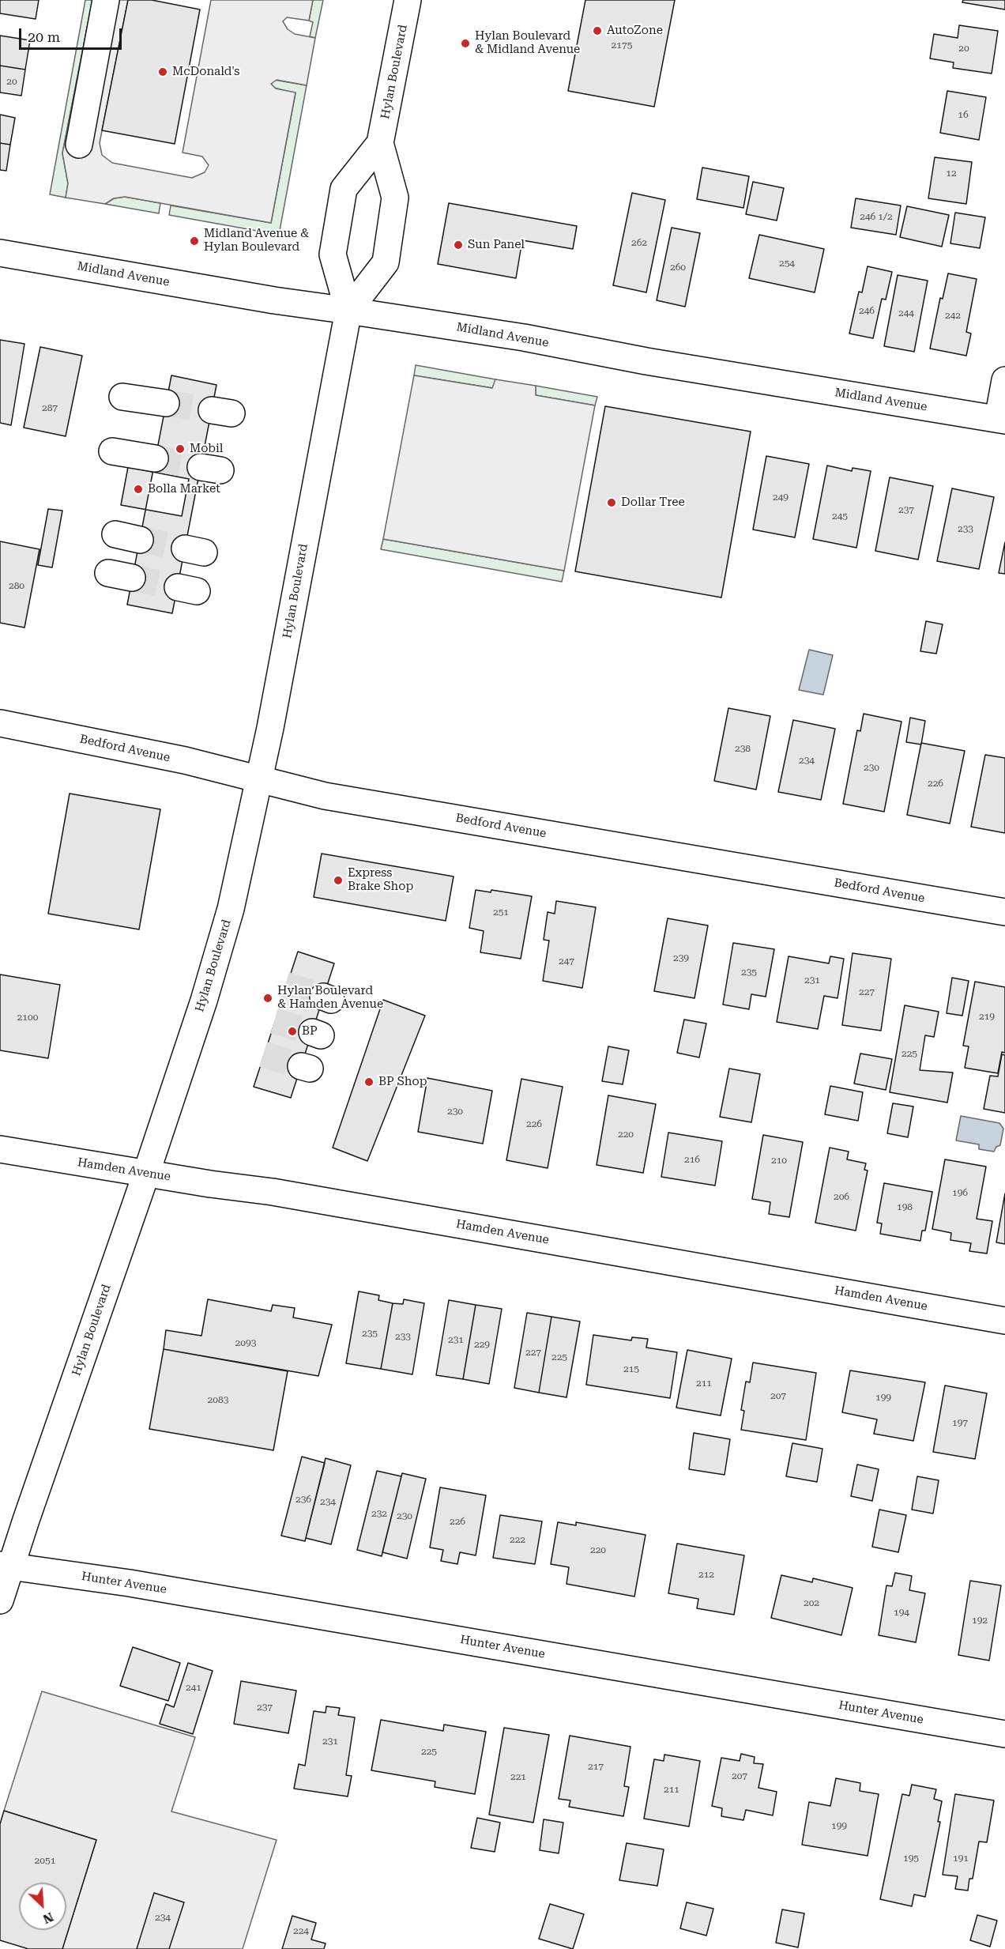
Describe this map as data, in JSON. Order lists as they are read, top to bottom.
{
  "streets": {
    "street": [
      "Hylan Boulevard",
      "Midland Avenue",
      "Bedford Avenue",
      "Hamden Avenue",
      "Hunter Avenue"
    ]
  },
  "crossings": [
    ["Hylan Boulevard", "Midland Avenue"],
    ["Hylan Boulevard", "Bedford Avenue"],
    ["Hylan Boulevard", "Hamden Avenue"],
    ["Hylan Boulevard", "Hunter Avenue"]
  ],
  "places": [
    "AutoZone",
    "Hylan Boulevard & Midland Avenue",
    "McDonald's",
    "Midland Avenue & Hylan Boulevard",
    "Sun Panel",
    "Mobil",
    "Bolla Market",
    "Dollar Tree",
    "Express Brake Shop",
    "Hylan Boulevard & Hamden Avenue",
    "BP",
    "BP Shop"
  ],
  "house_numbers": [
    "2175",
    "20",
    "20",
    "16",
    "12",
    "246 1/2",
    "262",
    "254",
    "260",
    "246",
    "244",
    "242",
    "287",
    "249",
    "237",
    "245",
    "233",
    "280",
    "238",
    "234",
    "230",
    "226",
    "251",
    "239",
    "247",
    "235",
    "231",
    "227",
    "219",
    "2100",
    "225",
    "230",
    "226",
    "220",
    "216",
    "210",
    "196",
    "206",
    "198",
    "235",
    "233",
    "231",
    "2093",
    "229",
    "227",
    "225",
    "215",
    "211",
    "207",
    "199",
    "2083",
    "197",
    "236",
    "234",
    "232",
    "230",
    "226",
    "222",
    "220",
    "212",
    "202",
    "194",
    "192",
    "241",
    "237",
    "231",
    "225",
    "217",
    "207",
    "221",
    "211",
    "199",
    "195",
    "191",
    "2051",
    "234",
    "224"
  ],
  "scale_bar": "20 m",
  "north": "bottom right"
}
